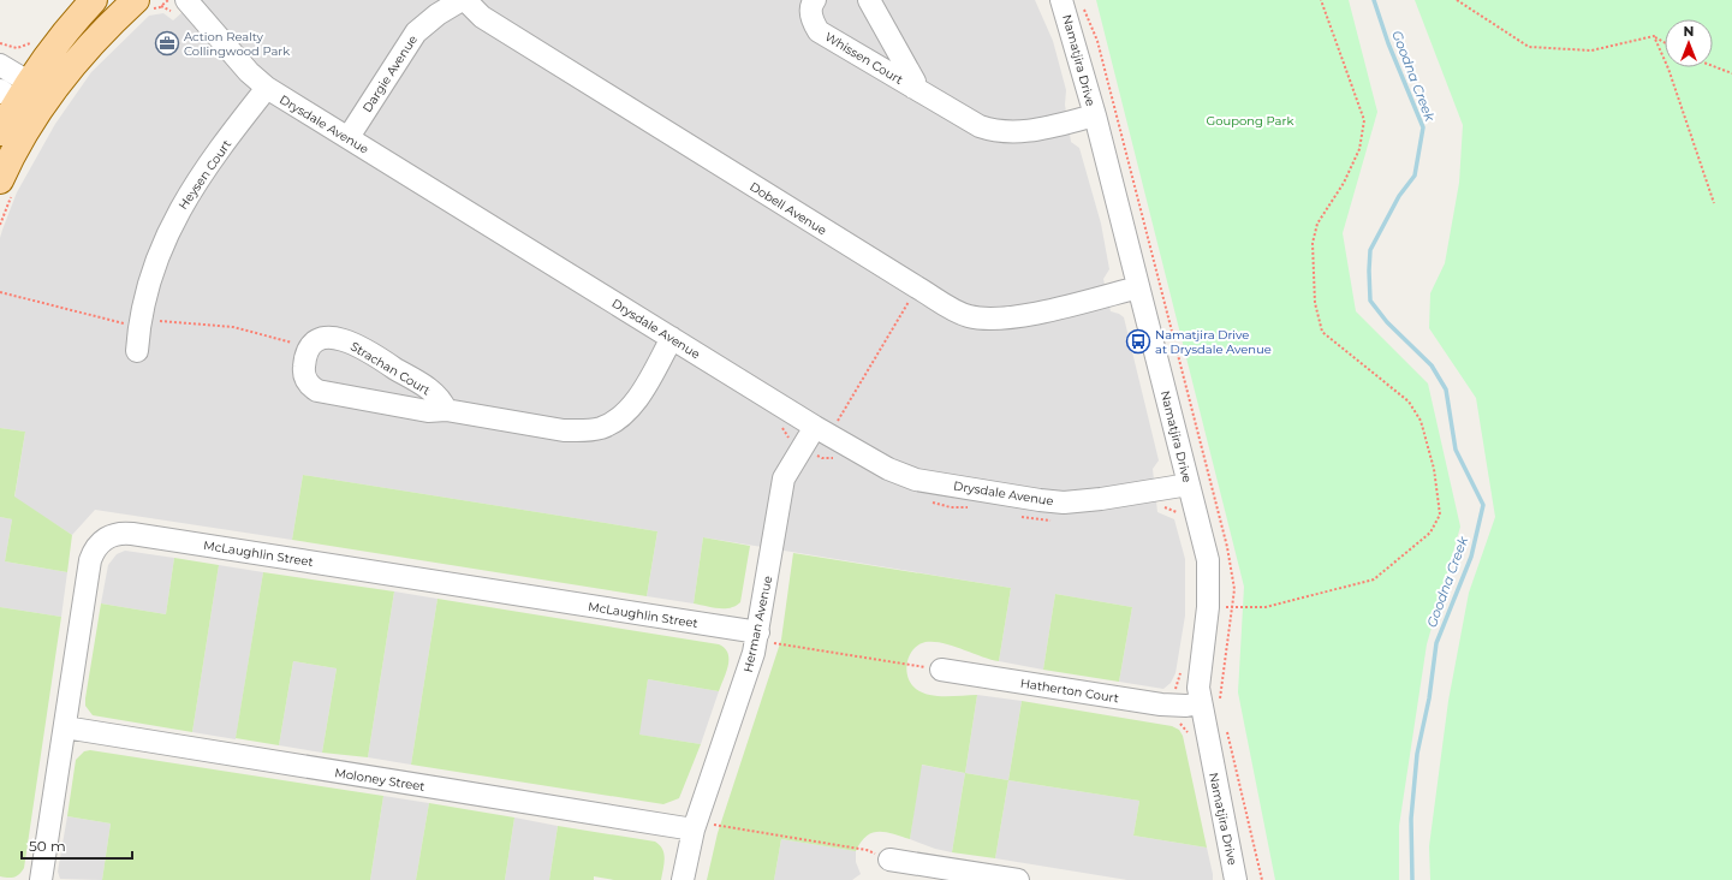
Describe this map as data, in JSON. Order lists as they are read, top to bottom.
{
  "streets": {
    "street": [
      "Whissen Court",
      "Namatjira Drive",
      "Dargie Avenue",
      "Drysdale Avenue",
      "Heysen Court",
      "Dobell Avenue",
      "Strachan Court",
      "McLaughlin Street",
      "Herman Avenue",
      "Hatherton Court",
      "Moloney Street"
    ]
  },
  "crossings": [
    ["Whissen Court", "Namatjira Drive"],
    ["Namatjira Drive", "Drysdale Avenue"],
    ["Namatjira Drive", "Dobell Avenue"],
    ["Namatjira Drive", "Hatherton Court"],
    ["Dargie Avenue", "Drysdale Avenue"],
    ["Drysdale Avenue", "Heysen Court"],
    ["Drysdale Avenue", "Strachan Court"],
    ["Drysdale Avenue", "Herman Avenue"],
    ["McLaughlin Street", "Herman Avenue"],
    ["McLaughlin Street", "Moloney Street"],
    ["Herman Avenue", "Moloney Street"]
  ],
  "water": ["Goodna Creek"],
  "parks": ["Goupong Park"],
  "places": {
    "office": ["Action Realty Collingwood Park"],
    "bus stop": ["Namatjira Drive at Drysdale Avenue"]
  },
  "scale_bar": "50 m",
  "north": "top"
}
